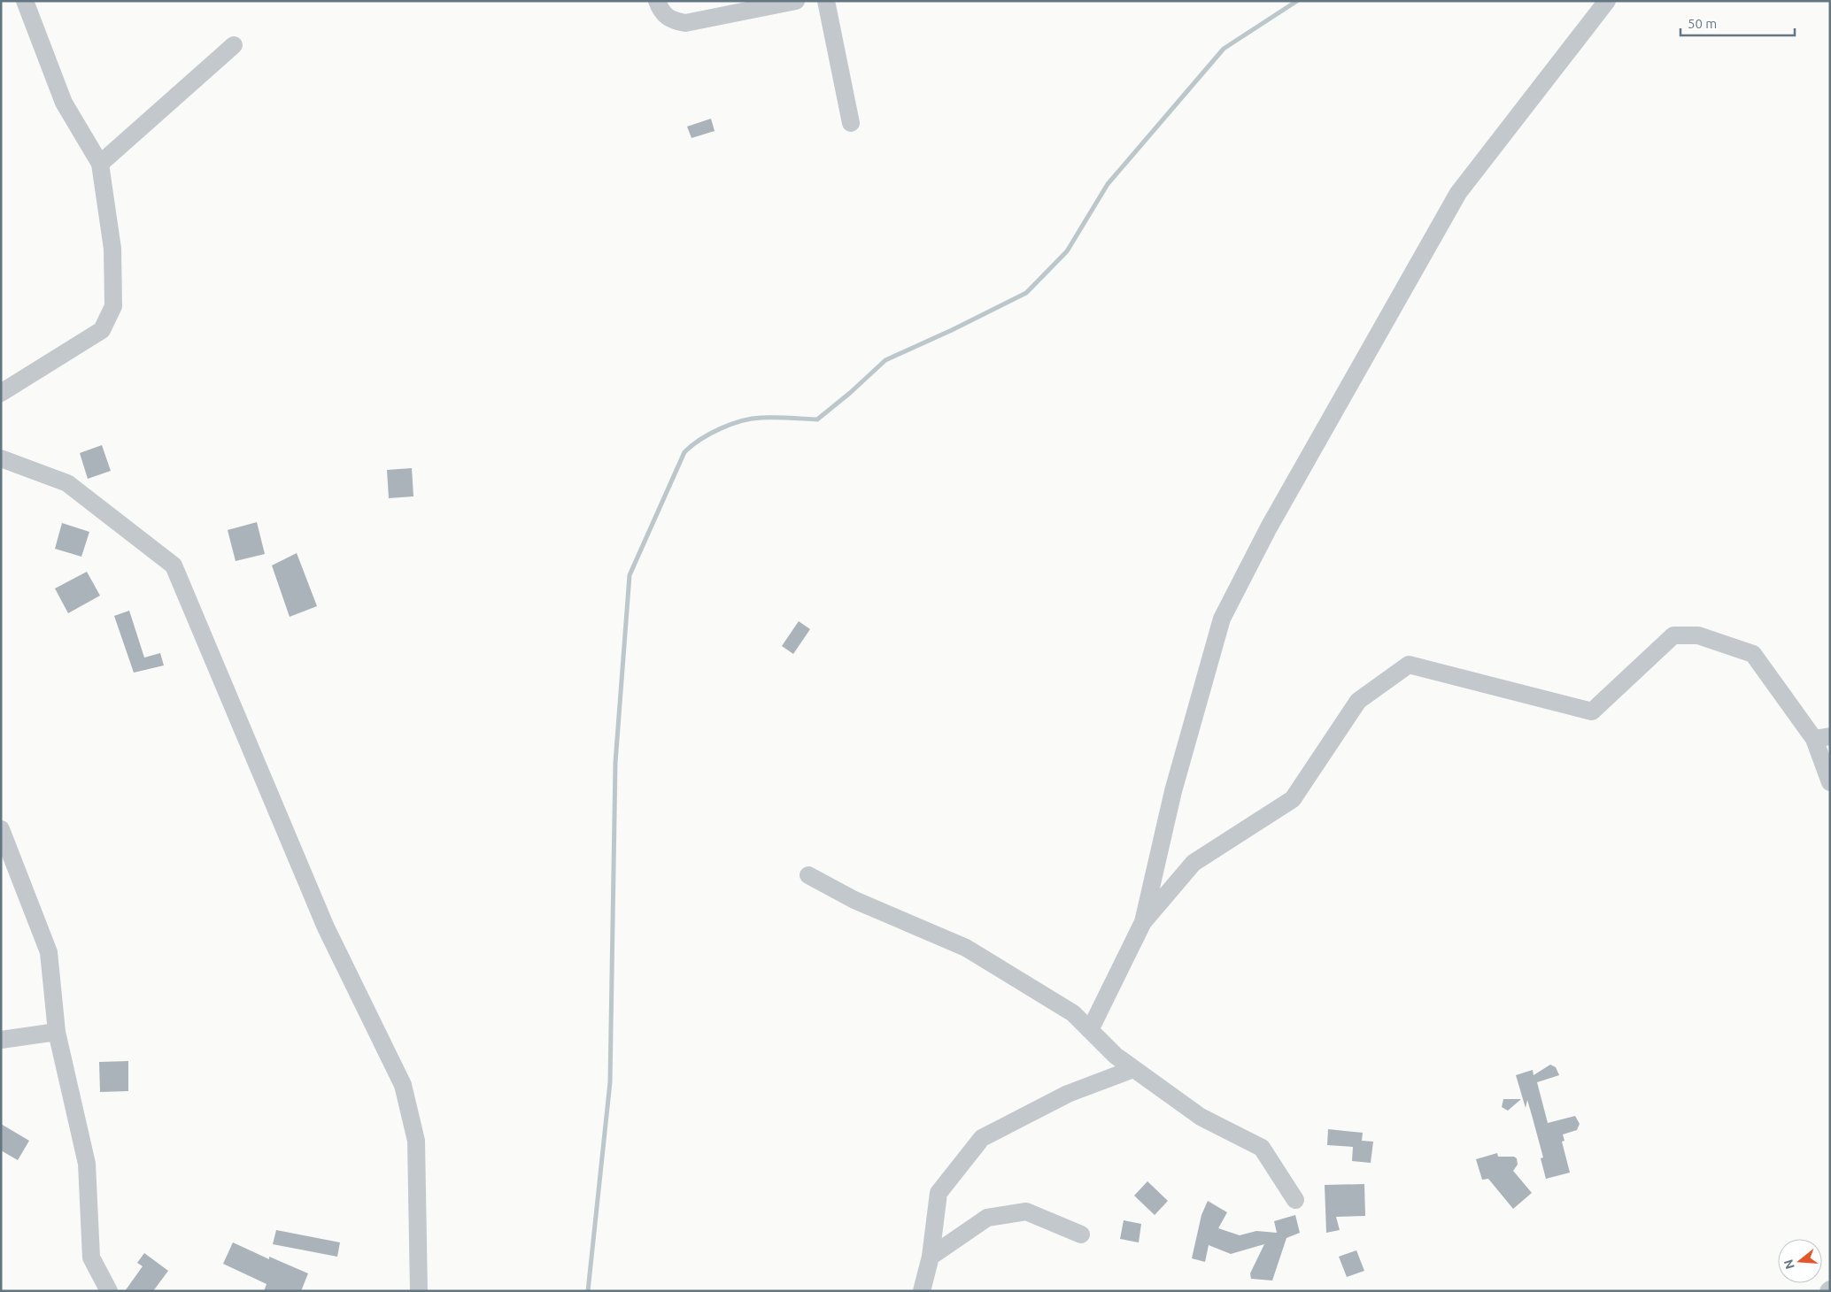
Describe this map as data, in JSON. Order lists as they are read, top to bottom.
{
  "scale_bar": "50 m",
  "north": "left"
}
